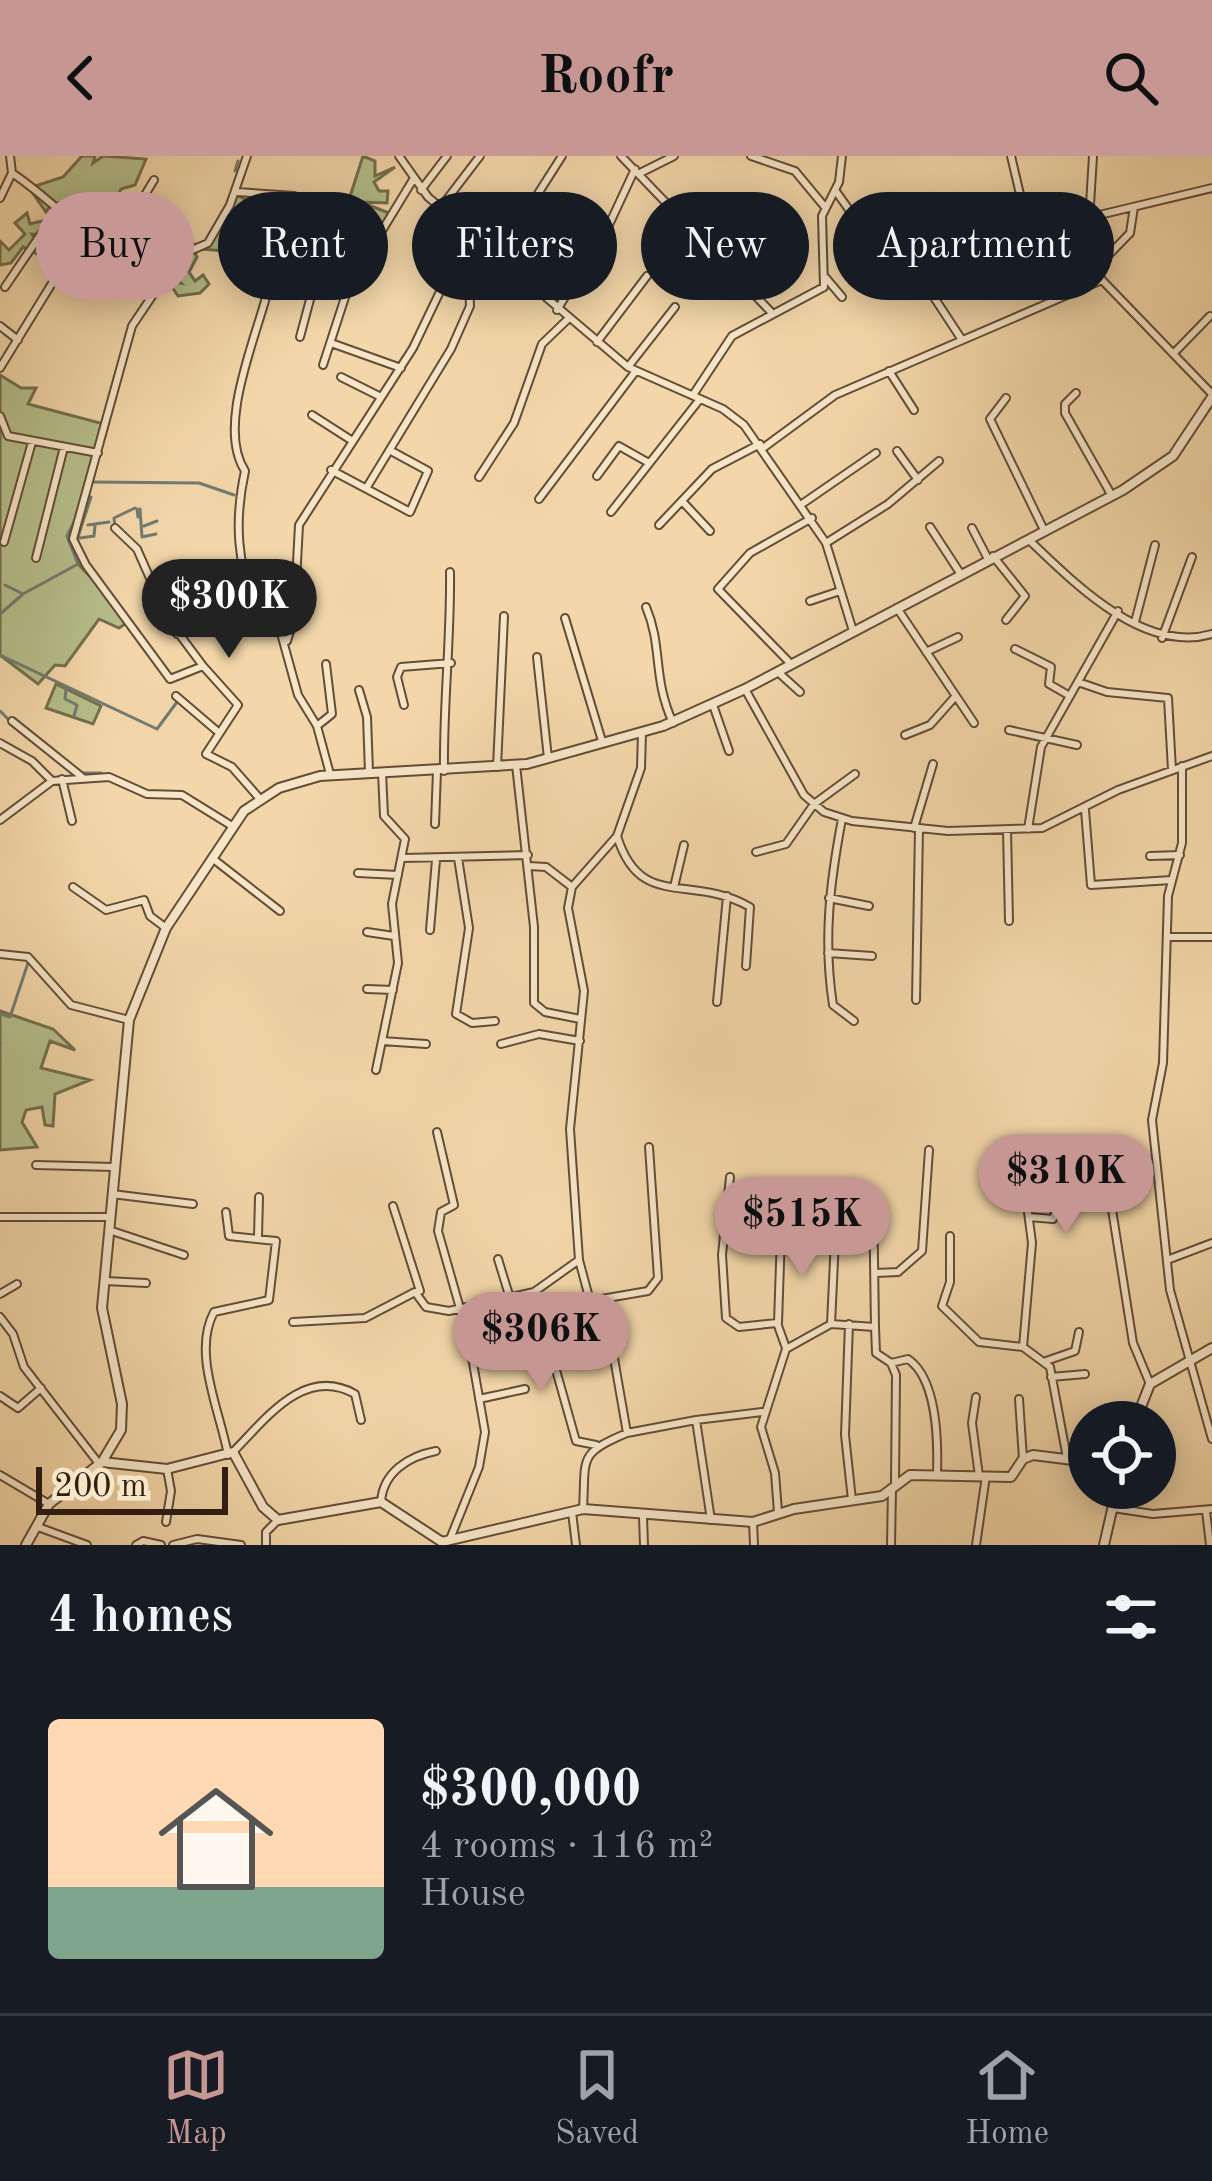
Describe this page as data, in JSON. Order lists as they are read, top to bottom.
{
  "scale_bar": "200 m",
  "page": {
    "header": "Roofr",
    "chip": [
      "Buy",
      "Rent",
      "Filters",
      "New",
      "Apartment"
    ],
    "price": [
      "$300K",
      "$310K",
      "$515K",
      "$306K"
    ],
    "scale": "200 m",
    "heading": "4 homes",
    "list": [
      {
        "name": "$300,000",
        "note": "4 rooms · 116 m² · House"
      }
    ],
    "tabs": ["Map", "Saved", "Home"]
  }
}
